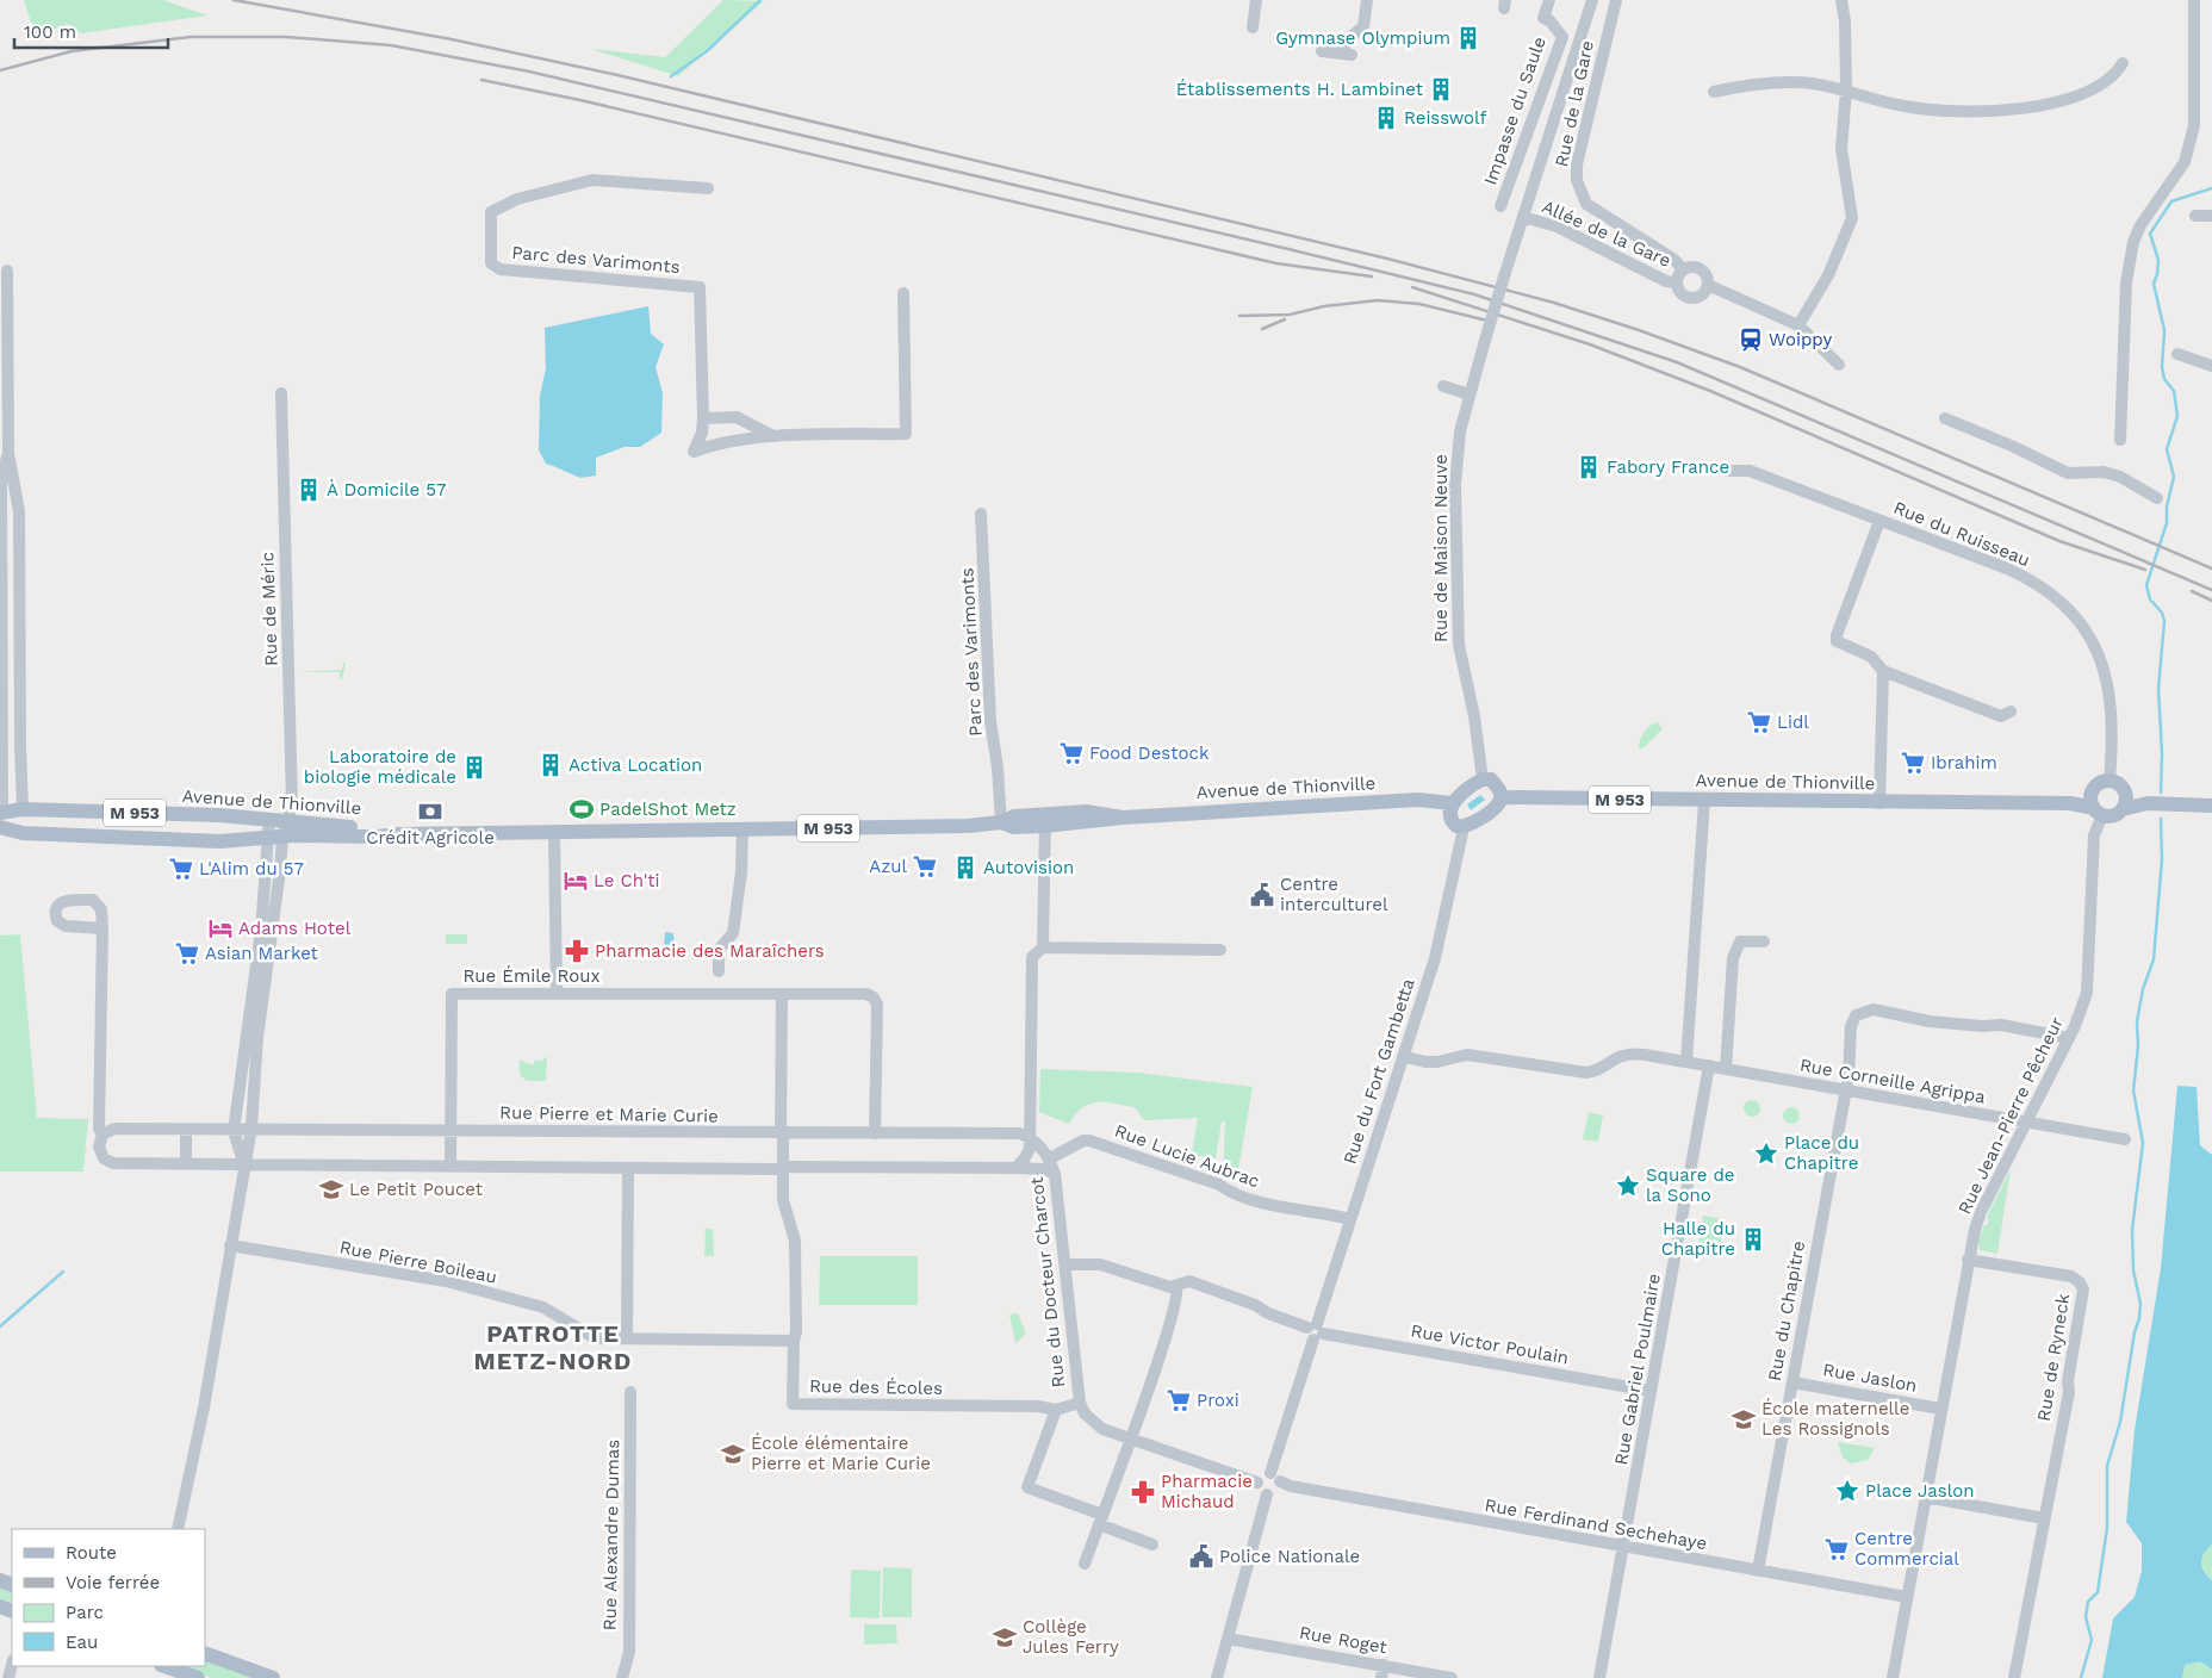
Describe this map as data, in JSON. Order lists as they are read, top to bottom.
{
  "streets": {
    "main road": ["Avenue de Thionville", "M 953"],
    "street": [
      "Rue de la Gare",
      "Impasse du Saule",
      "Allée de la Gare",
      "Parc des Varimonts",
      "Rue du Ruisseau",
      "Rue de Maison Neuve",
      "Rue de Méric",
      "Rue Émile Roux",
      "Rue du Fort Gambetta",
      "Rue Corneille Agrippa",
      "Rue Pierre et Marie Curie",
      "Rue Jean-Pierre Pêcheur",
      "Rue Lucie Aubrac",
      "Rue Pierre Boileau",
      "Rue du Docteur Charcot",
      "Rue du Chapitre",
      "Rue Victor Poulain",
      "Rue de Ryneck",
      "Rue Gabriel Poulmaire",
      "Rue Jaslon",
      "Rue des Écoles",
      "Rue Ferdinand Sechehaye",
      "Rue Alexandre Dumas",
      "Rue Roget"
    ]
  },
  "crossings": [
    ["Rue de la Gare", "Allée de la Gare"],
    ["Rue de la Gare", "Rue de Maison Neuve"],
    ["Allée de la Gare", "Rue de Maison Neuve"],
    ["Parc des Varimonts", "Avenue de Thionville"],
    ["Rue du Ruisseau", "Avenue de Thionville"],
    ["Rue du Ruisseau", "Rue Jean-Pierre Pêcheur"],
    ["Rue de Méric", "Avenue de Thionville"],
    ["Avenue de Thionville", "Rue Jean-Pierre Pêcheur"],
    ["Rue Émile Roux", "Rue Pierre et Marie Curie"],
    ["Rue du Fort Gambetta", "Rue Corneille Agrippa"],
    ["Rue du Fort Gambetta", "Rue Lucie Aubrac"],
    ["Rue du Fort Gambetta", "Rue Victor Poulain"],
    ["Rue du Fort Gambetta", "Rue Ferdinand Sechehaye"],
    ["Rue Corneille Agrippa", "Rue Jean-Pierre Pêcheur"],
    ["Rue Corneille Agrippa", "Rue du Chapitre"],
    ["Rue Corneille Agrippa", "Rue Gabriel Poulmaire"],
    ["Rue Jean-Pierre Pêcheur", "Rue du Chapitre"],
    ["Rue Jean-Pierre Pêcheur", "Rue de Ryneck"],
    ["Rue Jean-Pierre Pêcheur", "Rue Jaslon"],
    ["Rue Jean-Pierre Pêcheur", "Rue Ferdinand Sechehaye"],
    ["Rue Lucie Aubrac", "Rue du Docteur Charcot"],
    ["Rue du Docteur Charcot", "Rue Victor Poulain"],
    ["Rue du Docteur Charcot", "Rue des Écoles"],
    ["Rue du Chapitre", "Rue Jaslon"],
    ["Rue du Chapitre", "Rue Ferdinand Sechehaye"],
    ["Rue Victor Poulain", "Rue Gabriel Poulmaire"],
    ["Rue Gabriel Poulmaire", "Rue Ferdinand Sechehaye"]
  ],
  "districts": ["PATROTTE METZ-NORD"],
  "places": {
    "building": [
      "Gymnase Olympium",
      "Établissements H. Lambinet",
      "Reisswolf",
      "Fabory France",
      "À Domicile 57",
      "Activa Location",
      "Laboratoire de biologie médicale",
      "Autovision",
      "Halle du Chapitre"
    ],
    "station": ["Woippy"],
    "supermarket": [
      "Lidl",
      "Food Destock",
      "Ibrahim",
      "Azul",
      "L'Alim du 57",
      "Asian Market",
      "Proxi",
      "Centre Commercial"
    ],
    "sports": ["PadelShot Metz"],
    "bank": ["Crédit Agricole"],
    "hotel": ["Le Ch'ti", "Adams Hotel"],
    "public building": ["Centre interculturel", "Police Nationale"],
    "pharmacy": ["Pharmacie des Maraîchers", "Pharmacie Michaud"],
    "place": ["Place du Chapitre", "Square de la Sono", "Place Jaslon"],
    "school or university": [
      "Le Petit Poucet",
      "École maternelle Les Rossignols",
      "École élémentaire Pierre et Marie Curie",
      "Collège Jules Ferry"
    ]
  },
  "legend": [
    "Route",
    "Voie ferrée",
    "Parc",
    "Eau"
  ],
  "scale_bar": "100 m"
}
